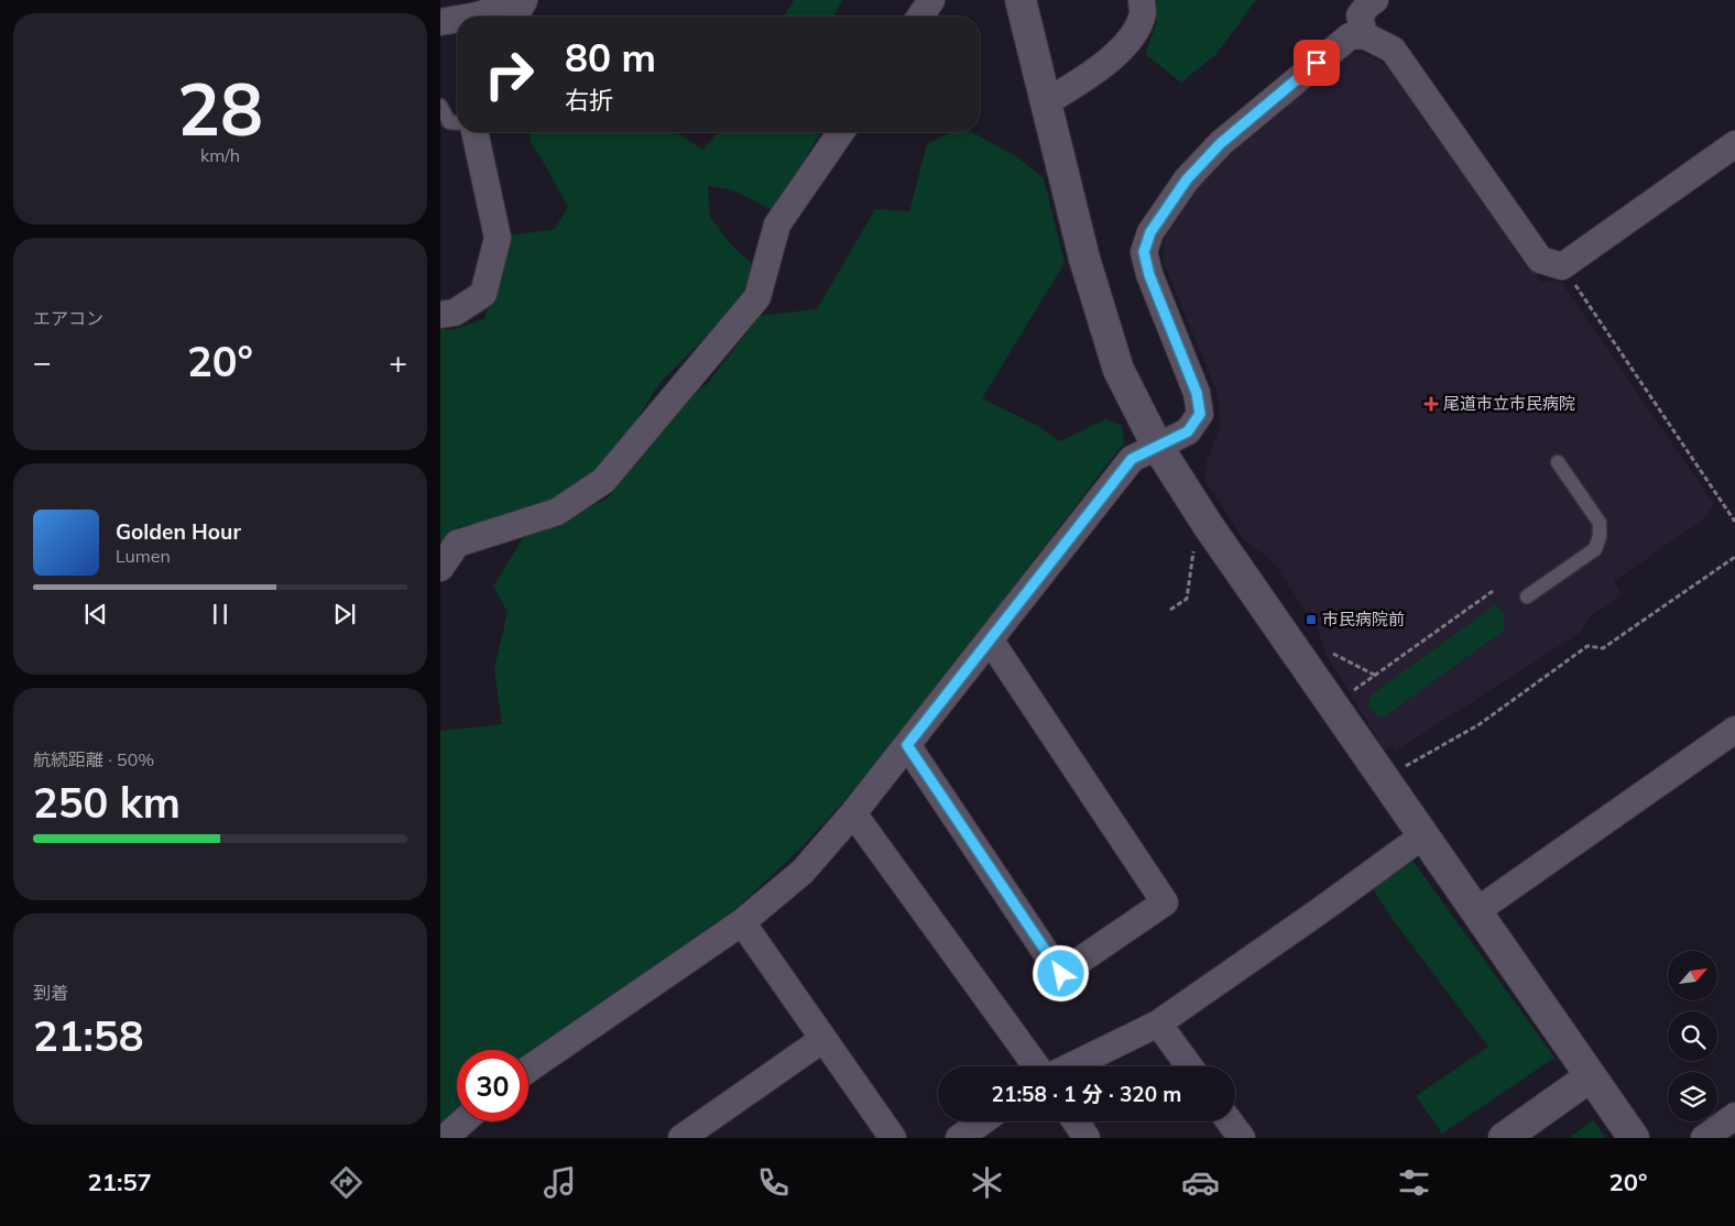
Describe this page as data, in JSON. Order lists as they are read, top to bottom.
{
  "places": {
    "health": ["尾道市立市民病院"],
    "transit": ["市民病院前"]
  },
  "north": "top right",
  "page": {
    "tile": [
      ["28", "km/h"],
      "エアコン",
      ["航続距離 · 50%", "250 km"],
      ["到着", "21:58"]
    ],
    "turn": ["80 m", "右折"],
    "heat": ["−", "20°", "+"],
    "song": ["Golden Hour", "Lumen"],
    "limit": "30",
    "trip": "21:58 · 1 分 · 320 m",
    "tabs": ["21:57", "20°"]
  }
}
